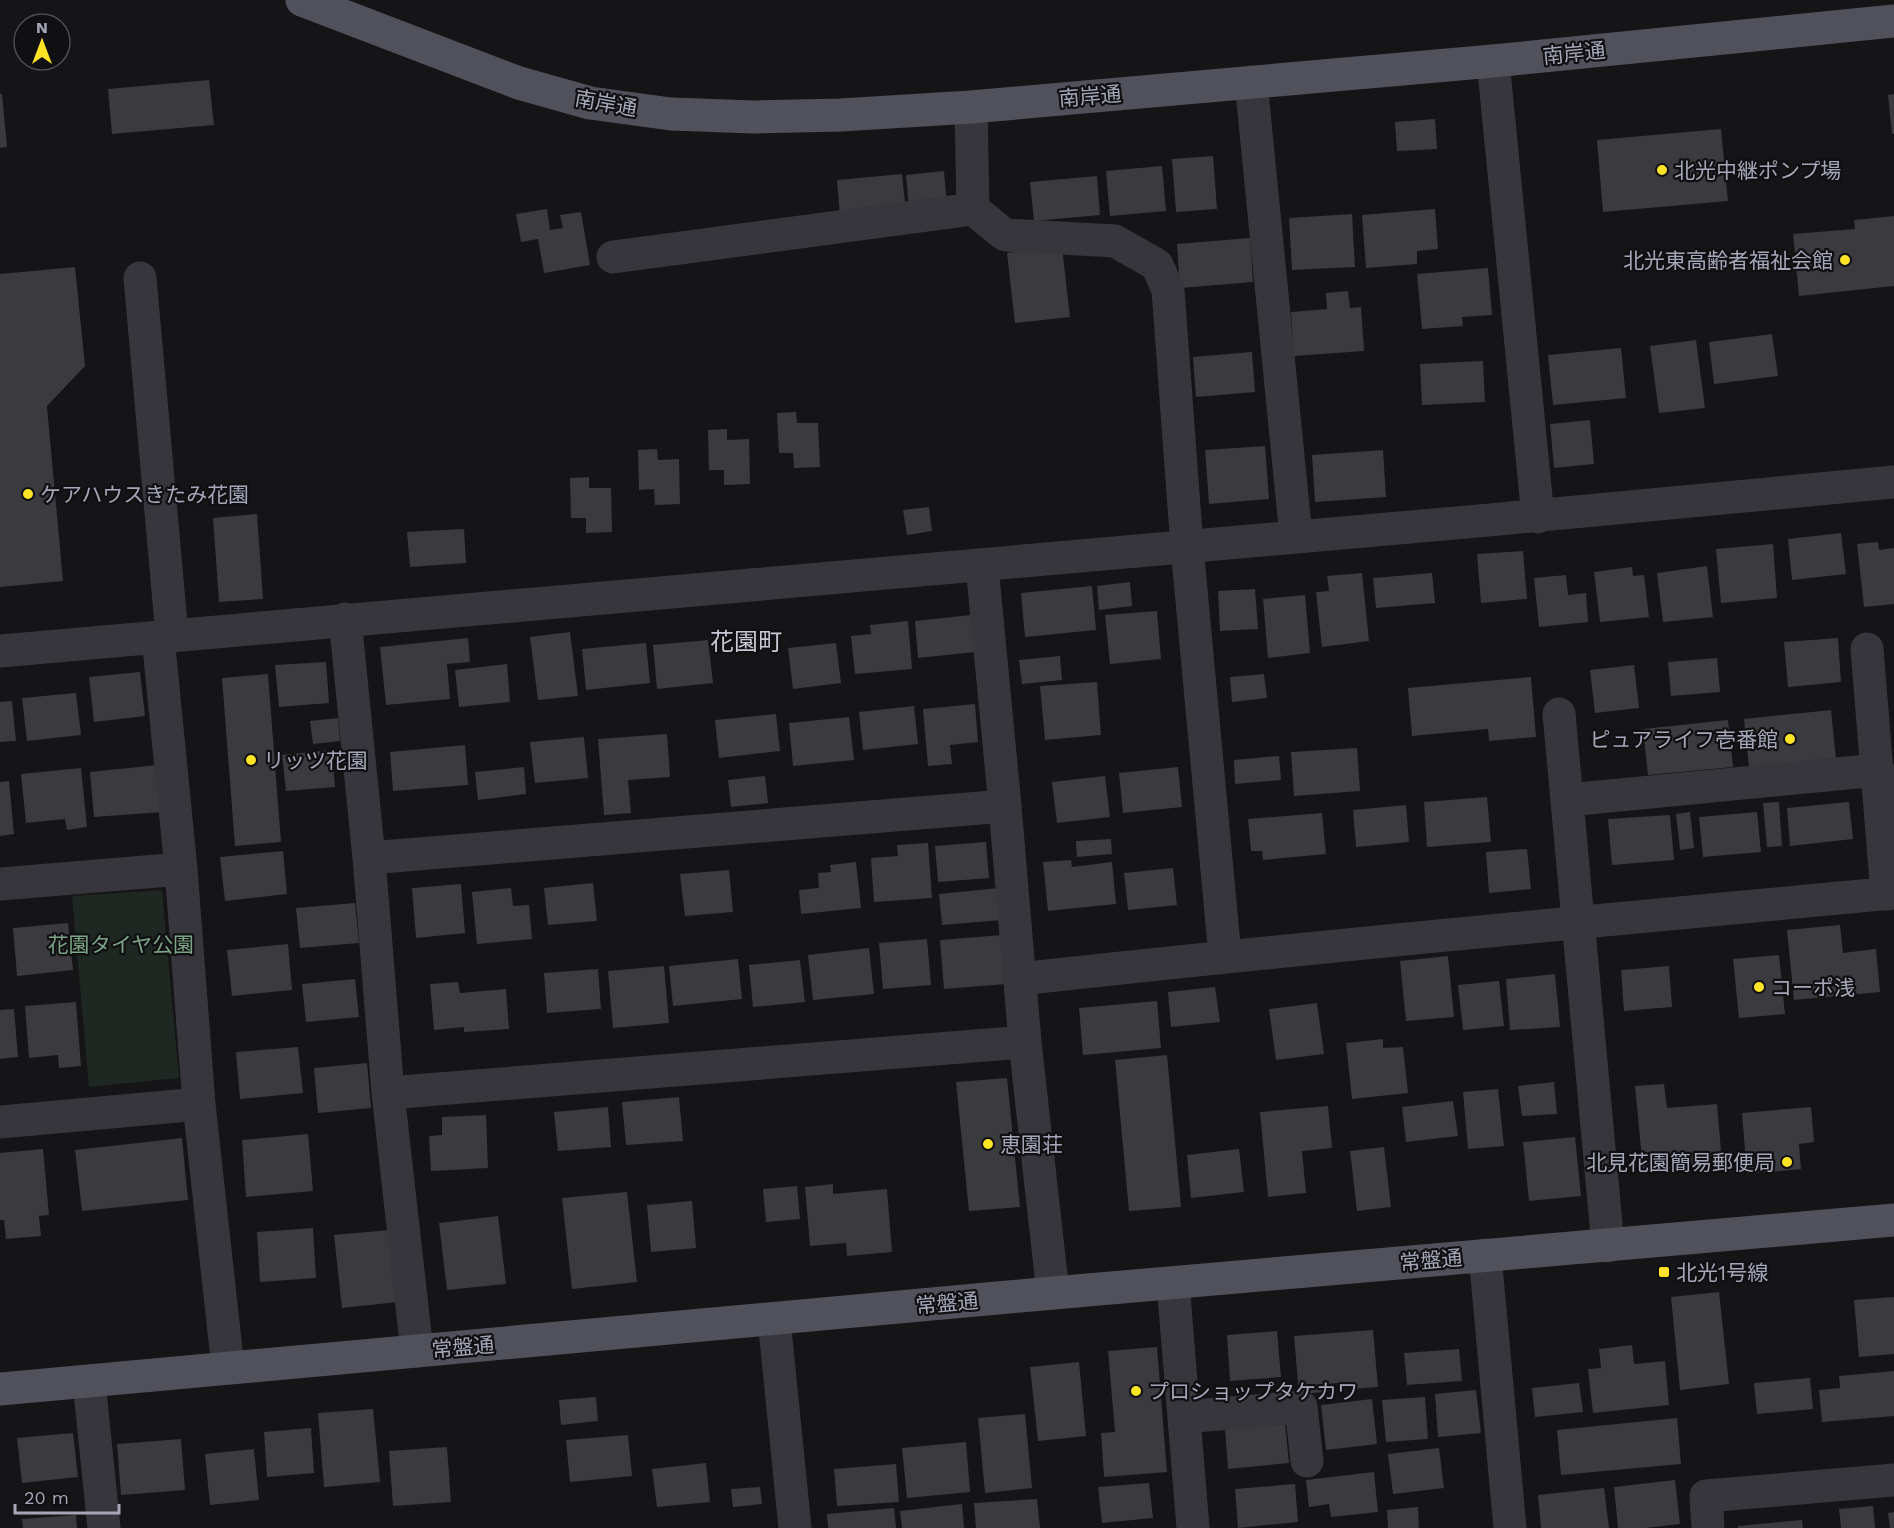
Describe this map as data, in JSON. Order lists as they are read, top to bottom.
{
  "streets": {
    "main road": ["南岸通", "常盤通"]
  },
  "districts": ["花園町"],
  "parks": ["花園タイヤ公園"],
  "places": {
    "other": [
      "北光中継ポンプ場",
      "北光東高齢者福祉会館",
      "ケアハウスきたみ花園",
      "ピュアライフ壱番館",
      "リッツ花園",
      "コーポ浅",
      "恵園荘",
      "北見花園簡易郵便局",
      "プロショップタケカワ"
    ],
    "transit": ["北光1号線"]
  },
  "scale_bar": "20 m",
  "north": "top"
}
